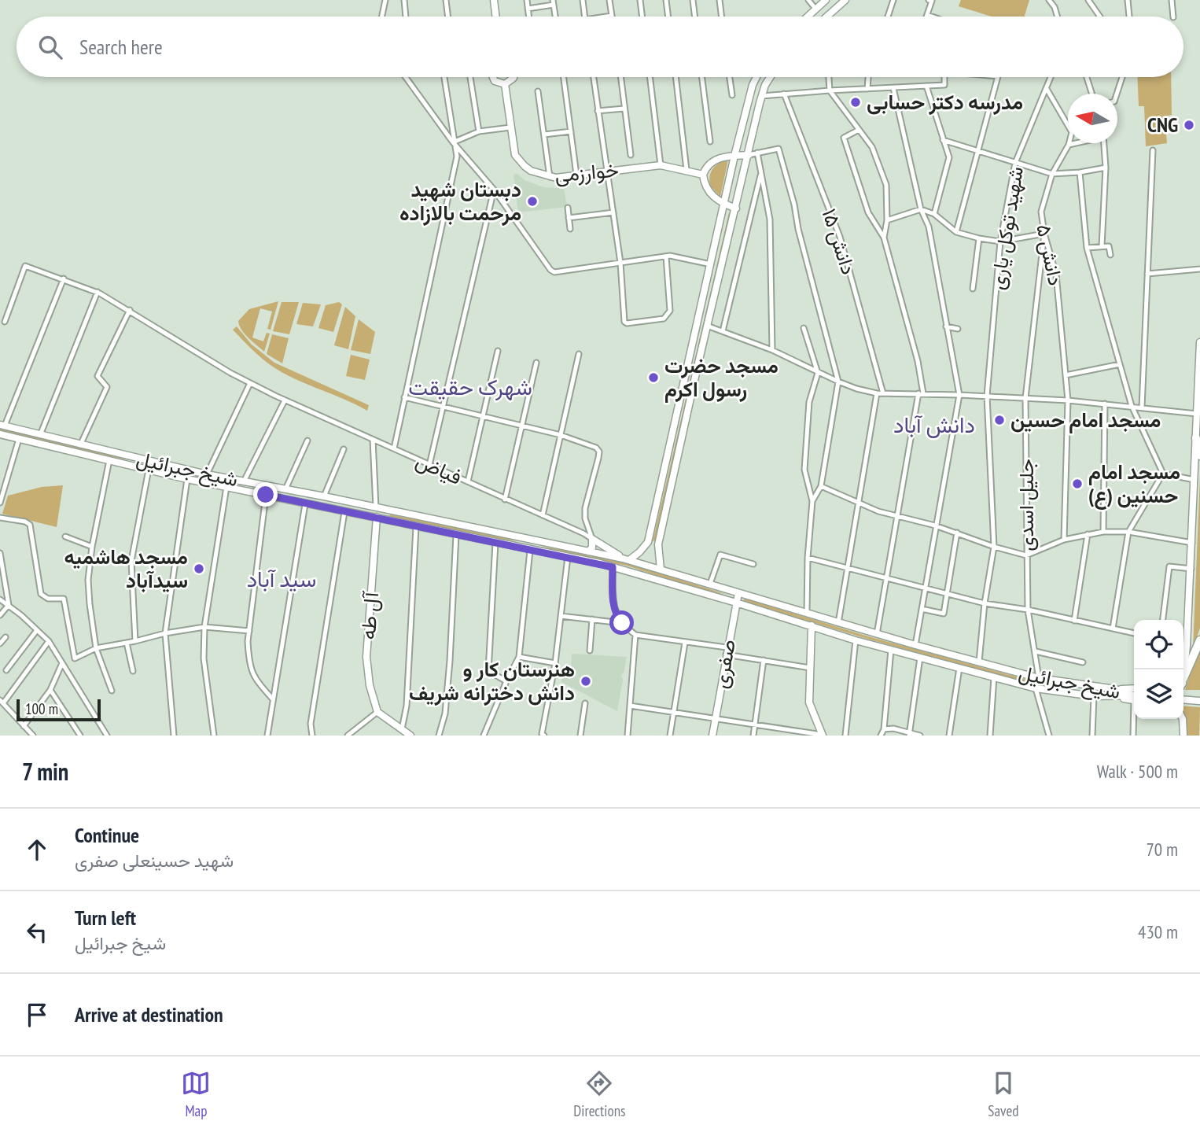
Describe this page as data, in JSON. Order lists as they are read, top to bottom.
{
  "streets": {
    "street": [
      "خوارزمی",
      "شهید توکل یاری",
      "دانش ۱۵",
      "دانش ۵",
      "شیخ جبرائیل",
      "فیاض",
      "جلیل اسدی",
      "آل طه",
      "صفری"
    ]
  },
  "crossings": [
    ["شهید توکل یاری", "شیخ جبرائیل"],
    ["دانش ۵", "جلیل اسدی"],
    ["شیخ جبرائیل", "جلیل اسدی"],
    ["شیخ جبرائیل", "آل طه"],
    ["شیخ جبرائیل", "صفری"]
  ],
  "districts": ["شهرک حقیقت", "دانش آباد", "سید آباد"],
  "places": [
    "مدرسه دکتر حسابی",
    "CNG",
    "دبستان شهید مرحمت بالازاده",
    "مسجد حضرت رسول اکرم",
    "مسجد امام حسین",
    "مسجد امام حسنین (ع)",
    "مسجد هاشمیه سیدآباد",
    "هنرستان کار و دانش دخترانه شریف"
  ],
  "scale_bar": "100 m",
  "north": "left",
  "page": {
    "search": "Search here",
    "scale": "100 m",
    "heading": ["7 min", "Walk · 500 m"],
    "list": [
      ["Continue", "شهید حسینعلی صفری", "70 m"],
      ["Turn left", "شیخ جبرائیل", "430 m"],
      "Arrive at destination"
    ],
    "nav": ["Map", "Directions", "Saved"]
  }
}
